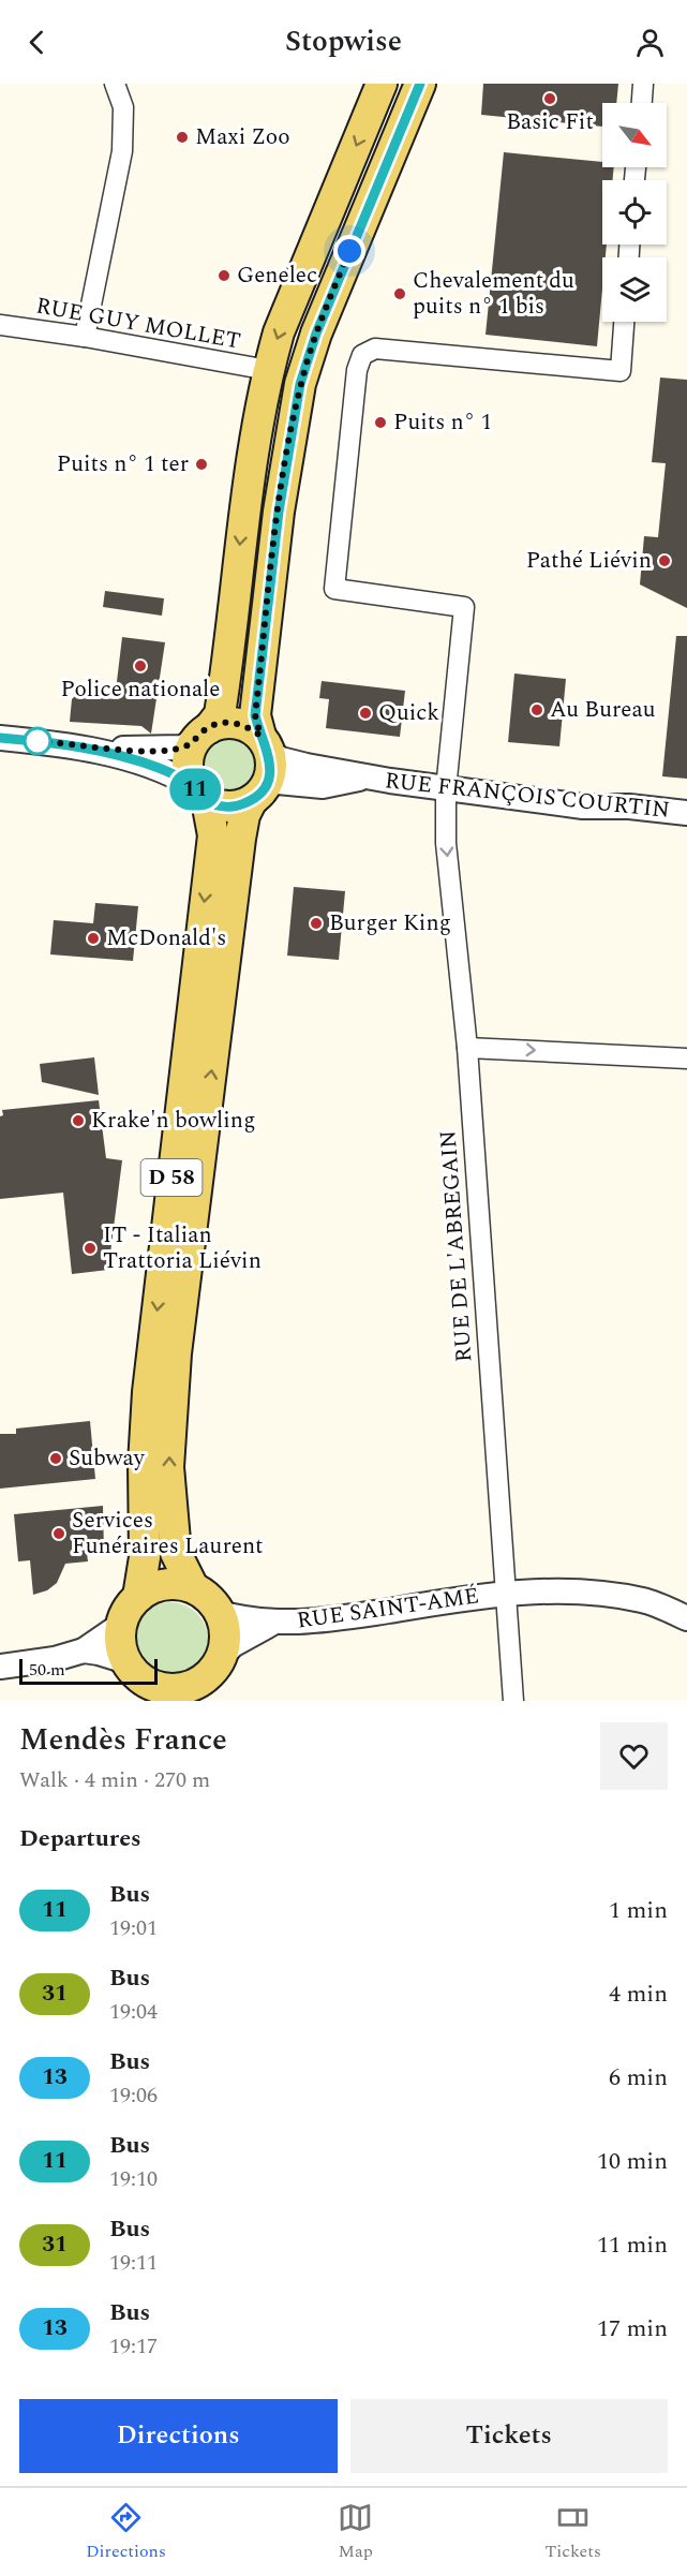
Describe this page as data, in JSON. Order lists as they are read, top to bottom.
{
  "streets": {
    "main road": ["D 58"],
    "street": [
      "RUE GUY MOLLET",
      "RUE FRANÇOIS COURTIN",
      "RUE DE L'ABREGAIN",
      "RUE SAINT-AMÉ"
    ]
  },
  "crossings": [
    ["RUE FRANÇOIS COURTIN", "RUE DE L'ABREGAIN"],
    ["RUE DE L'ABREGAIN", "RUE SAINT-AMÉ"]
  ],
  "places": [
    "Basic Fit",
    "Maxi Zoo",
    "Genelec",
    "Chevalement du puits n° 1 bis",
    "Puits n° 1",
    "Puits n° 1 ter",
    "Pathé Liévin",
    "Police nationale",
    "Au Bureau",
    "Quick",
    "Burger King",
    "McDonald's",
    "Krake'n bowling",
    "IT - Italian Trattoria Liévin",
    "Subway",
    "Services Funéraires Laurent"
  ],
  "lines": ["bus line 11"],
  "scale_bar": "50 m",
  "north": "bottom right",
  "page": {
    "header": "Stopwise",
    "on_map": "11",
    "scale": "50 m",
    "heading": [
      ["Mendès France", "Walk · 4 min · 270 m"],
      "Departures"
    ],
    "list": [
      {
        "mark": "11",
        "name": "Bus",
        "note": "19:01",
        "value": "1 min"
      },
      {
        "mark": "31",
        "name": "Bus",
        "note": "19:04",
        "value": "4 min"
      },
      {
        "mark": "13",
        "name": "Bus",
        "note": "19:06",
        "value": "6 min"
      },
      {
        "mark": "11",
        "name": "Bus",
        "note": "19:10",
        "value": "10 min"
      },
      {
        "mark": "31",
        "name": "Bus",
        "note": "19:11",
        "value": "11 min"
      },
      {
        "mark": "13",
        "name": "Bus",
        "note": "19:17",
        "value": "17 min"
      }
    ],
    "buttons": ["Directions", "Tickets"],
    "tabs": ["Directions", "Map", "Tickets"]
  }
}
